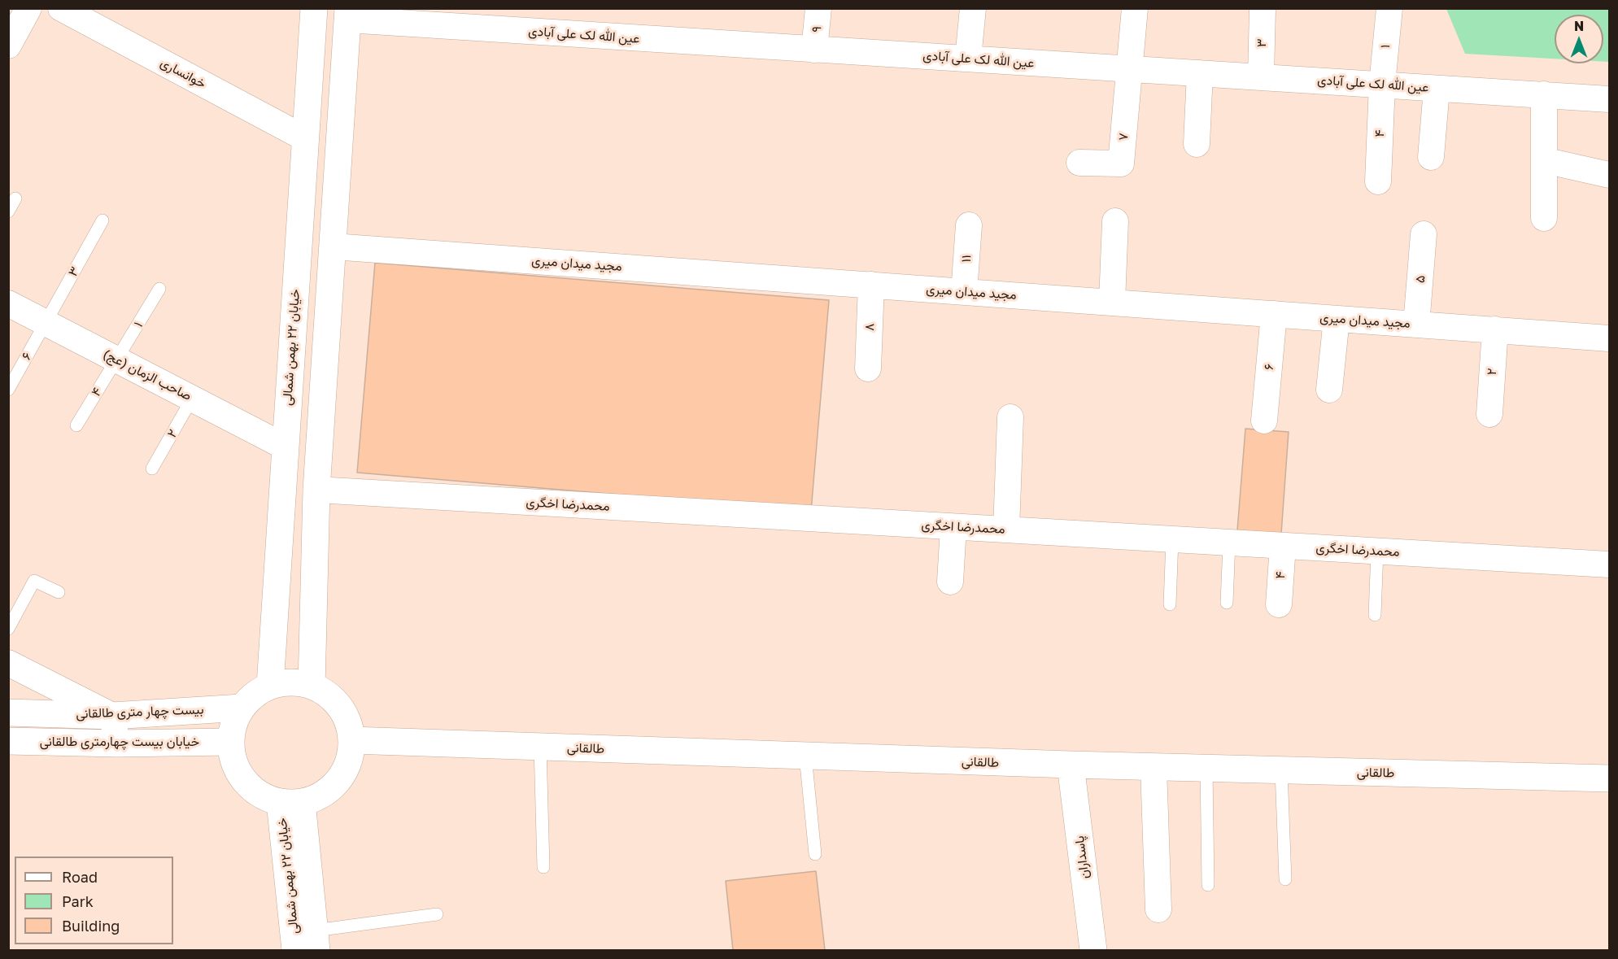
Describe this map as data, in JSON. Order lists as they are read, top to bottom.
{
  "streets": {
    "street": [
      "۹",
      "عین الله لک علی آبادی",
      "۳",
      "۱",
      "خوانساری",
      "۴",
      "۷",
      "۱۱",
      "مجید میدان میری",
      "۵",
      "۸",
      "خیابان ۲۲ بهمن شمالی",
      "۶",
      "۲",
      "صاحب الزمان (عج)",
      "محمدرضا اخگری",
      "بیست چهار متری طالقانی",
      "خیابان بیست چهارمتری طالقانی",
      "طالقانی",
      "پاسداران"
    ]
  },
  "crossings": [
    ["۹", "عین الله لک علی آبادی"],
    ["عین الله لک علی آبادی", "۳"],
    ["عین الله لک علی آبادی", "۱"],
    ["عین الله لک علی آبادی", "۴"],
    ["عین الله لک علی آبادی", "۷"],
    ["۳", "۶"],
    ["۳", "صاحب الزمان (عج)"],
    ["۱", "۴"],
    ["۱", "صاحب الزمان (عج)"],
    ["خوانساری", "خیابان ۲۲ بهمن شمالی"],
    ["۴", "صاحب الزمان (عج)"],
    ["۴", "محمدرضا اخگری"],
    ["۱۱", "مجید میدان میری"],
    ["مجید میدان میری", "۵"],
    ["مجید میدان میری", "۸"],
    ["مجید میدان میری", "۶"],
    ["مجید میدان میری", "۲"],
    ["خیابان ۲۲ بهمن شمالی", "صاحب الزمان (عج)"],
    ["خیابان ۲۲ بهمن شمالی", "بیست چهار متری طالقانی"],
    ["خیابان ۲۲ بهمن شمالی", "خیابان بیست چهارمتری طالقانی"],
    ["خیابان ۲۲ بهمن شمالی", "طالقانی"],
    ["۶", "صاحب الزمان (عج)"],
    ["۲", "صاحب الزمان (عج)"],
    ["بیست چهار متری طالقانی", "خیابان بیست چهارمتری طالقانی"],
    ["بیست چهار متری طالقانی", "طالقانی"],
    ["خیابان بیست چهارمتری طالقانی", "طالقانی"],
    ["طالقانی", "پاسداران"]
  ],
  "legend": ["Road", "Park", "Building"],
  "north": "top"
}
